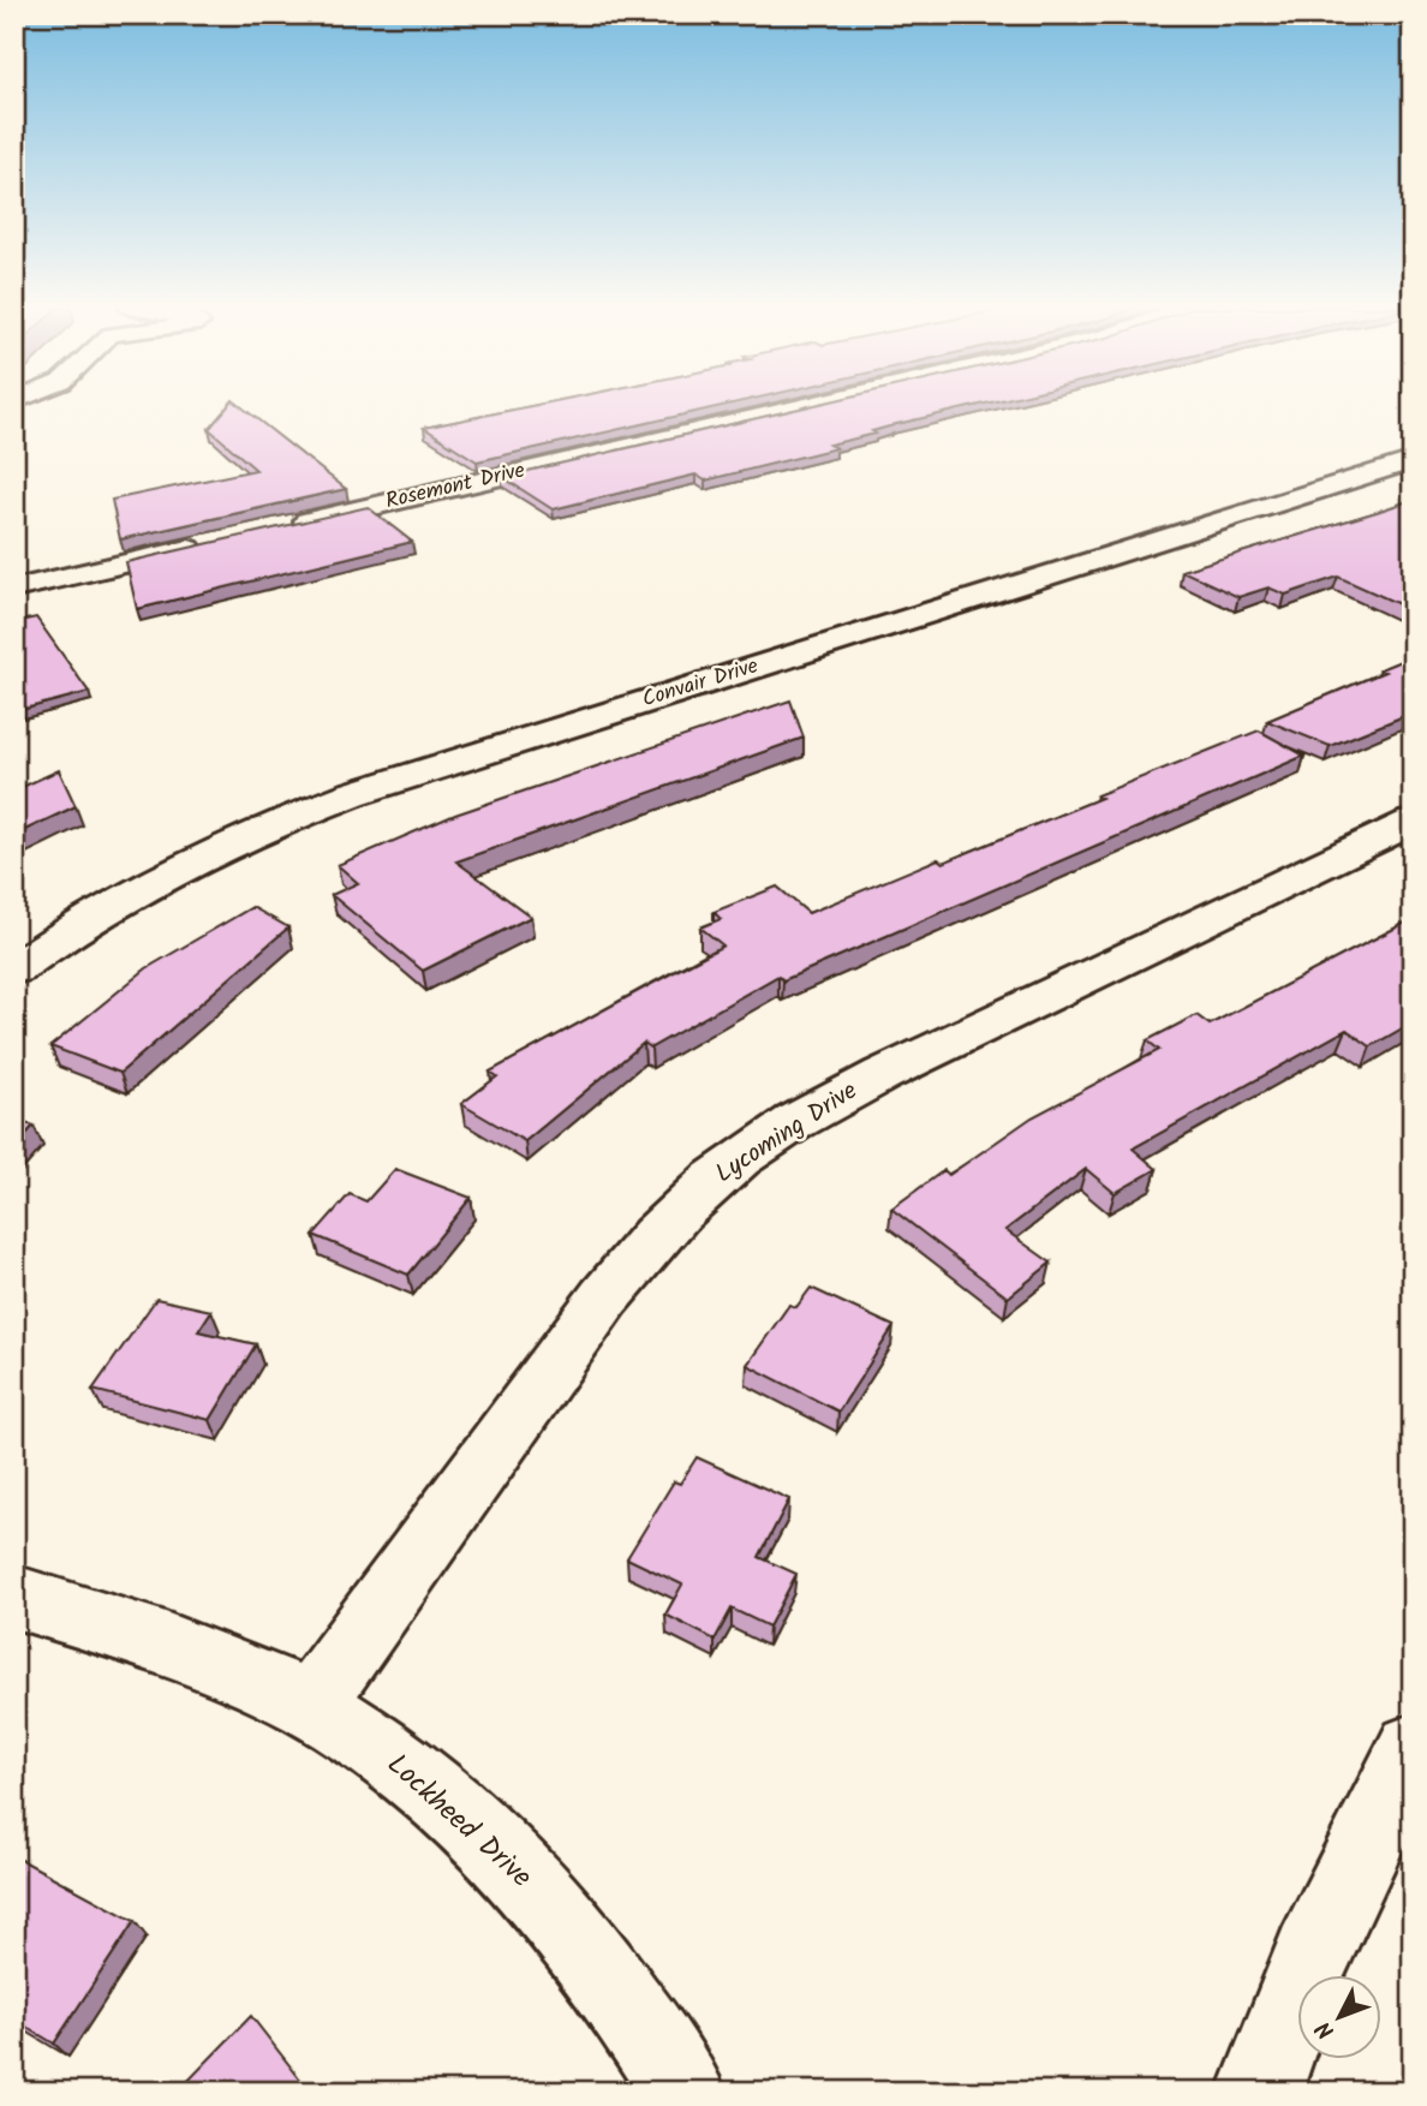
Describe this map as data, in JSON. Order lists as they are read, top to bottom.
{
  "streets": {
    "street": [
      "Rosemont Drive",
      "Convair Drive",
      "Lycoming Drive",
      "Lockheed Drive"
    ]
  },
  "crossings": [
    ["Lycoming Drive", "Lockheed Drive"]
  ],
  "north": "bottom left"
}
